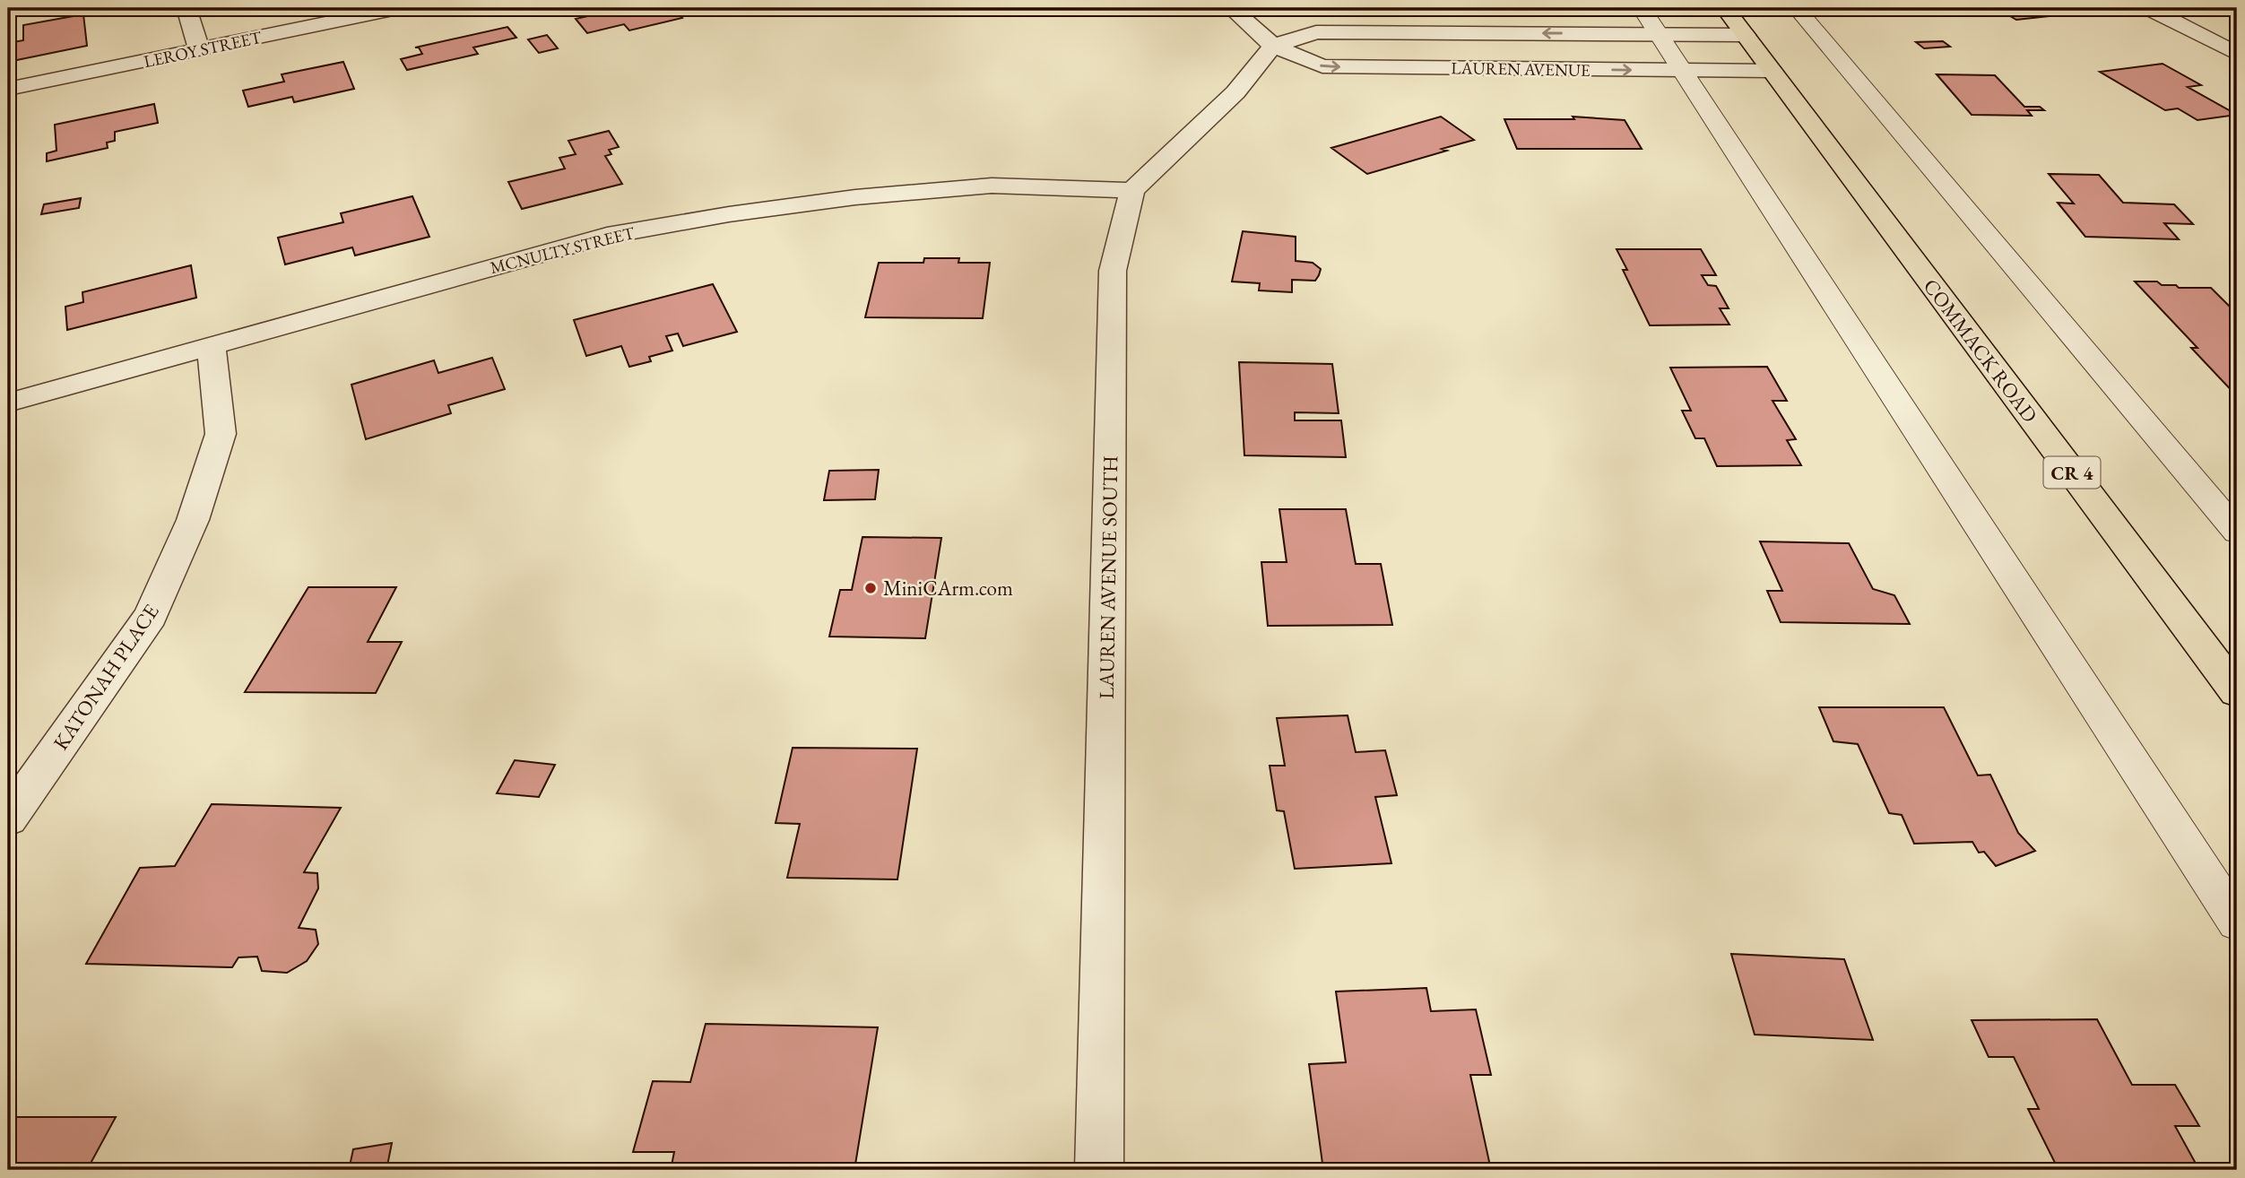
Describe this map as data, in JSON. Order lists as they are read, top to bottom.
{
  "streets": {
    "main road": ["COMMACK ROAD", "CR 4"],
    "street": [
      "LEROY STREET",
      "LAUREN AVENUE",
      "MCNULTY STREET",
      "LAUREN AVENUE SOUTH",
      "KATONAH PLACE"
    ]
  },
  "crossings": [
    ["LAUREN AVENUE", "COMMACK ROAD"],
    ["MCNULTY STREET", "LAUREN AVENUE SOUTH"],
    ["MCNULTY STREET", "KATONAH PLACE"]
  ],
  "places": ["MiniCArm.com"]
}
